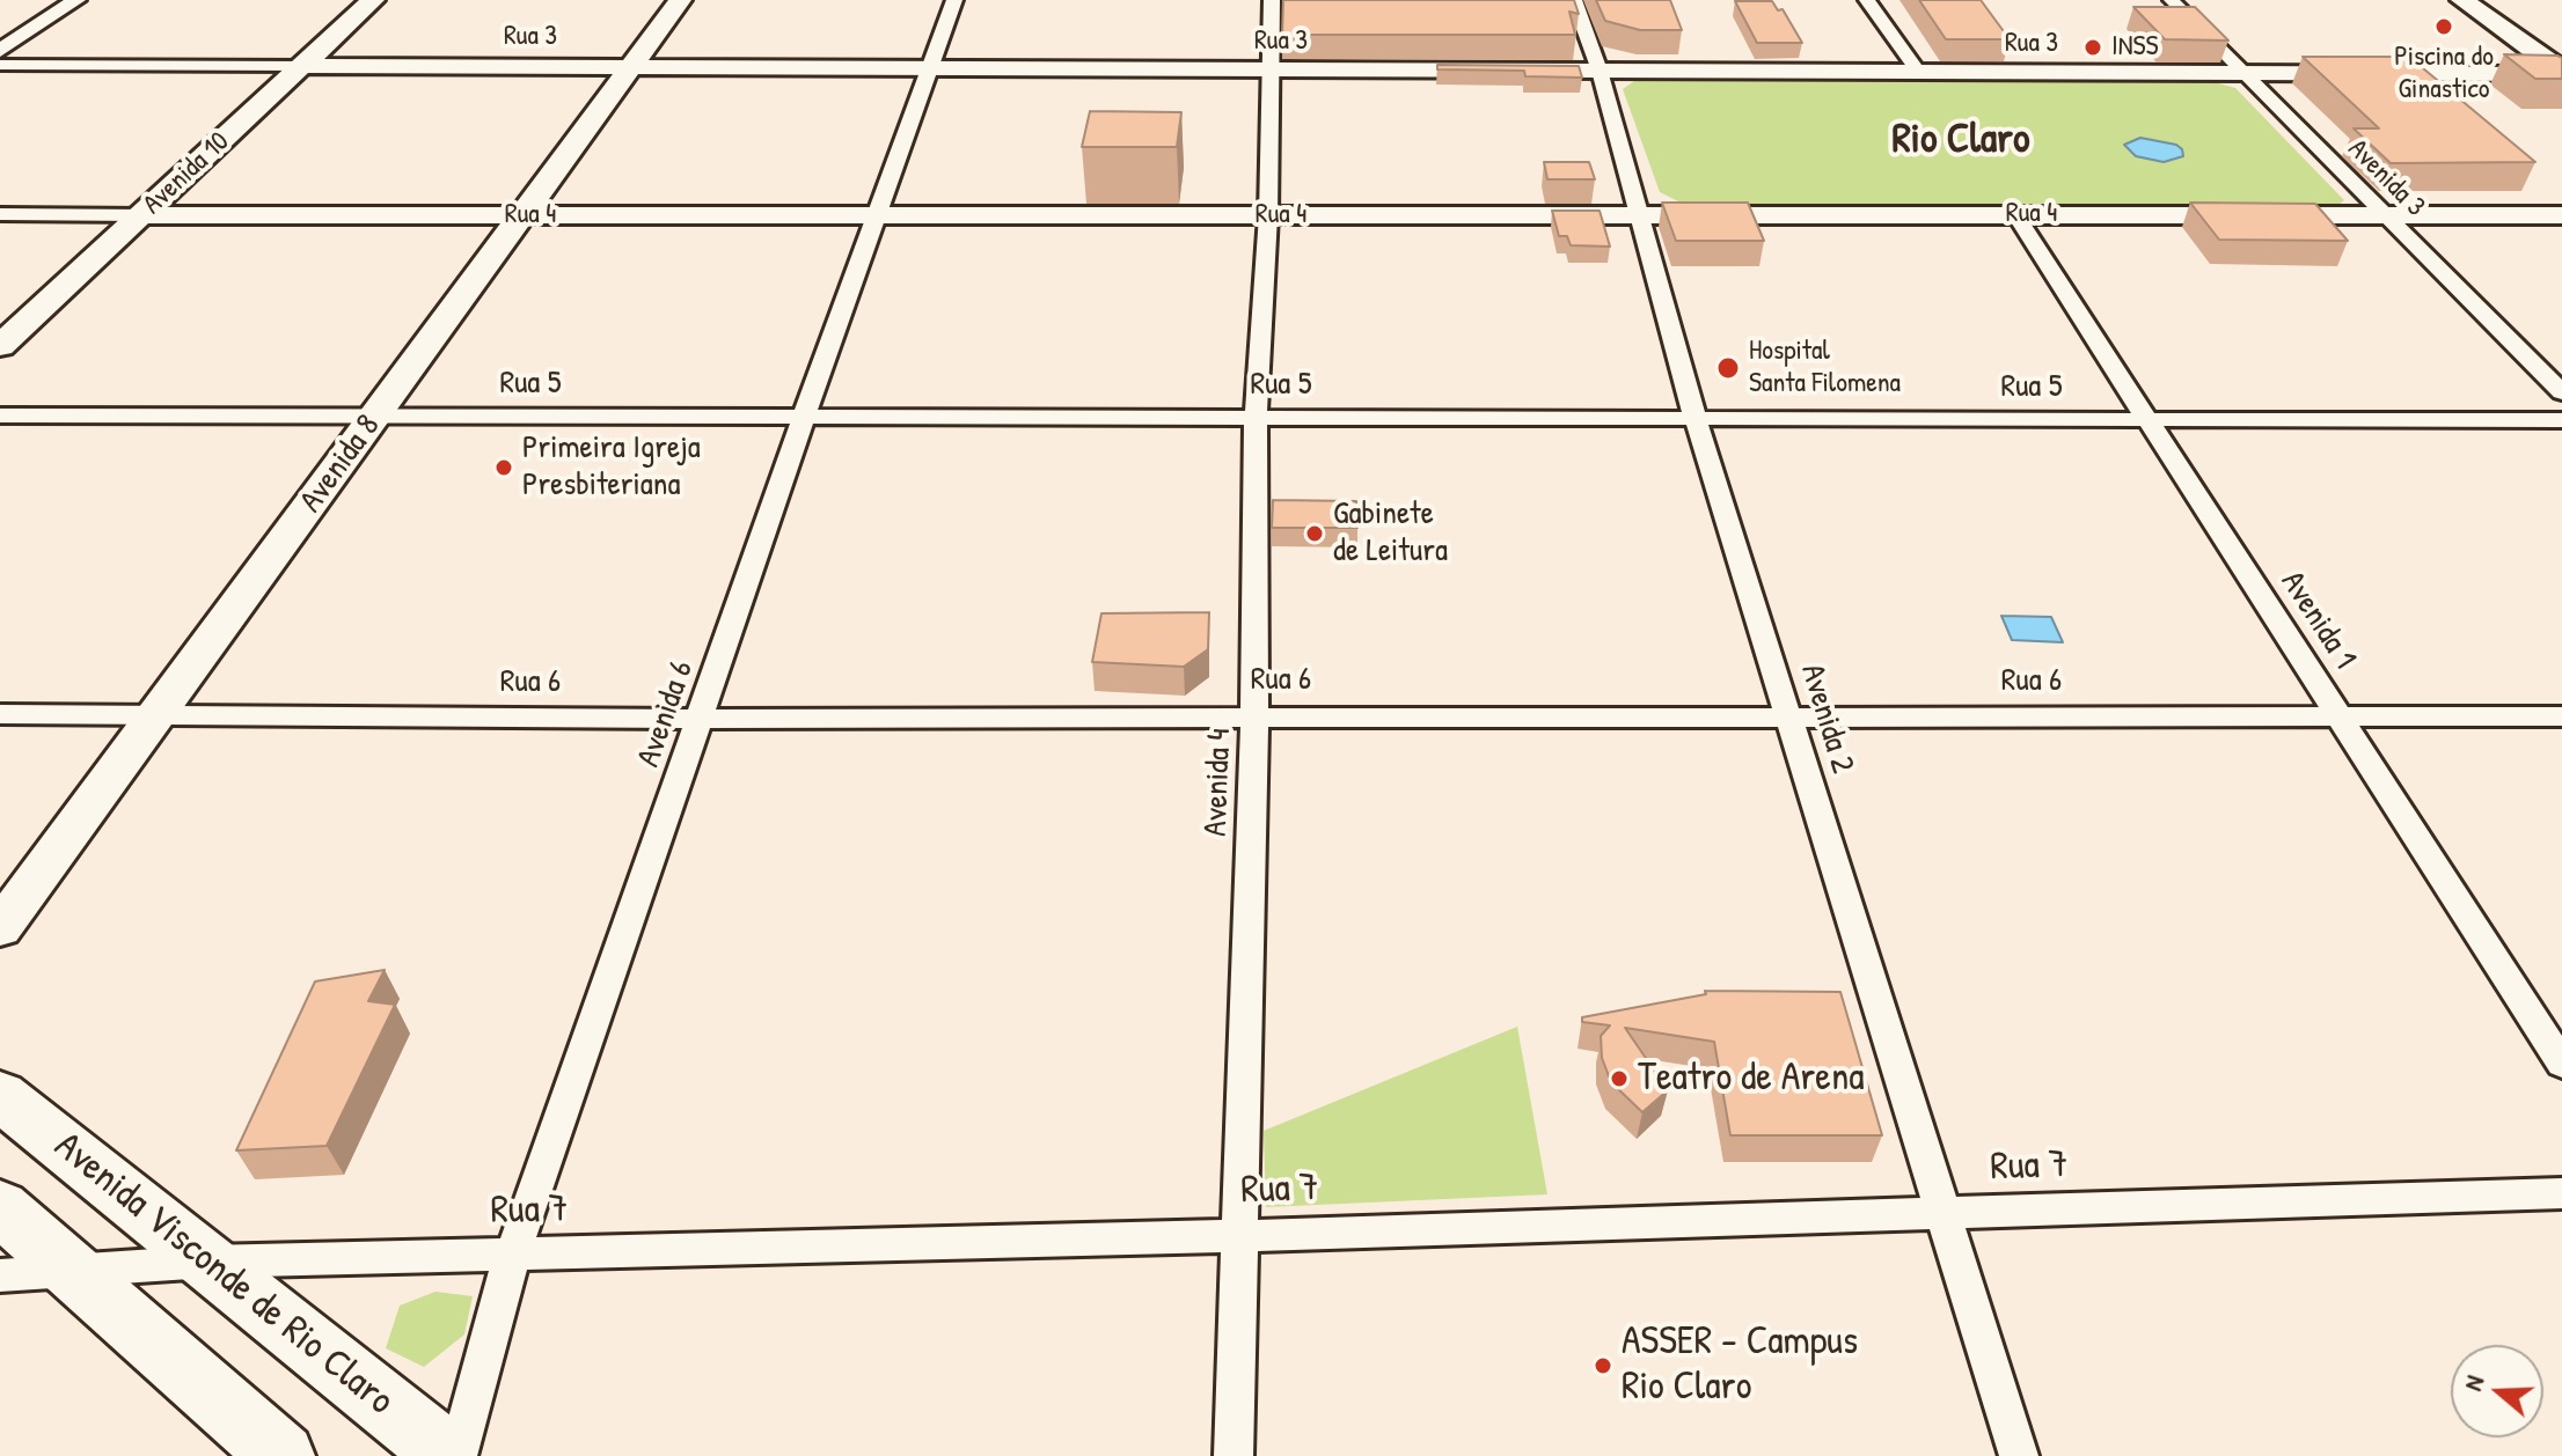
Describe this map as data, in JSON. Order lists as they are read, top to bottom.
{
  "streets": {
    "main road": [
      "Rua 3",
      "Avenida 10",
      "Rua 4",
      "Avenida 8",
      "Avenida Visconde de Rio Claro"
    ],
    "street": [
      "Avenida 3",
      "Rua 5",
      "Avenida 1",
      "Rua 6",
      "Avenida 6",
      "Avenida 2",
      "Avenida 4",
      "Rua 7"
    ]
  },
  "crossings": [
    ["Rua 3", "Avenida 10"],
    ["Rua 3", "Avenida 3"],
    ["Rua 3", "Avenida 8"],
    ["Rua 3", "Avenida 6"],
    ["Rua 3", "Avenida 2"],
    ["Rua 3", "Avenida 4"],
    ["Avenida 10", "Rua 4"],
    ["Avenida 3", "Rua 4"],
    ["Rua 4", "Avenida 8"],
    ["Rua 4", "Avenida 1"],
    ["Rua 4", "Avenida 6"],
    ["Rua 4", "Avenida 2"],
    ["Rua 4", "Avenida 4"],
    ["Rua 5", "Avenida 8"],
    ["Rua 5", "Avenida 1"],
    ["Rua 5", "Avenida 6"],
    ["Rua 5", "Avenida 2"],
    ["Rua 5", "Avenida 4"],
    ["Avenida 8", "Rua 6"],
    ["Avenida 1", "Rua 6"],
    ["Rua 6", "Avenida 6"],
    ["Rua 6", "Avenida 2"],
    ["Rua 6", "Avenida 4"],
    ["Avenida 6", "Rua 7"],
    ["Avenida 2", "Rua 7"],
    ["Avenida 4", "Rua 7"],
    ["Rua 7", "Avenida Visconde de Rio Claro"]
  ],
  "districts": ["Rio Claro"],
  "places": [
    "Piscina do Ginastico",
    "INSS",
    "Hospital Santa Filomena",
    "Primeira Igreja Presbiteriana",
    "Gabinete de Leitura",
    "Teatro de Arena",
    "ASSER - Campus Rio Claro"
  ],
  "north": "left"
}
